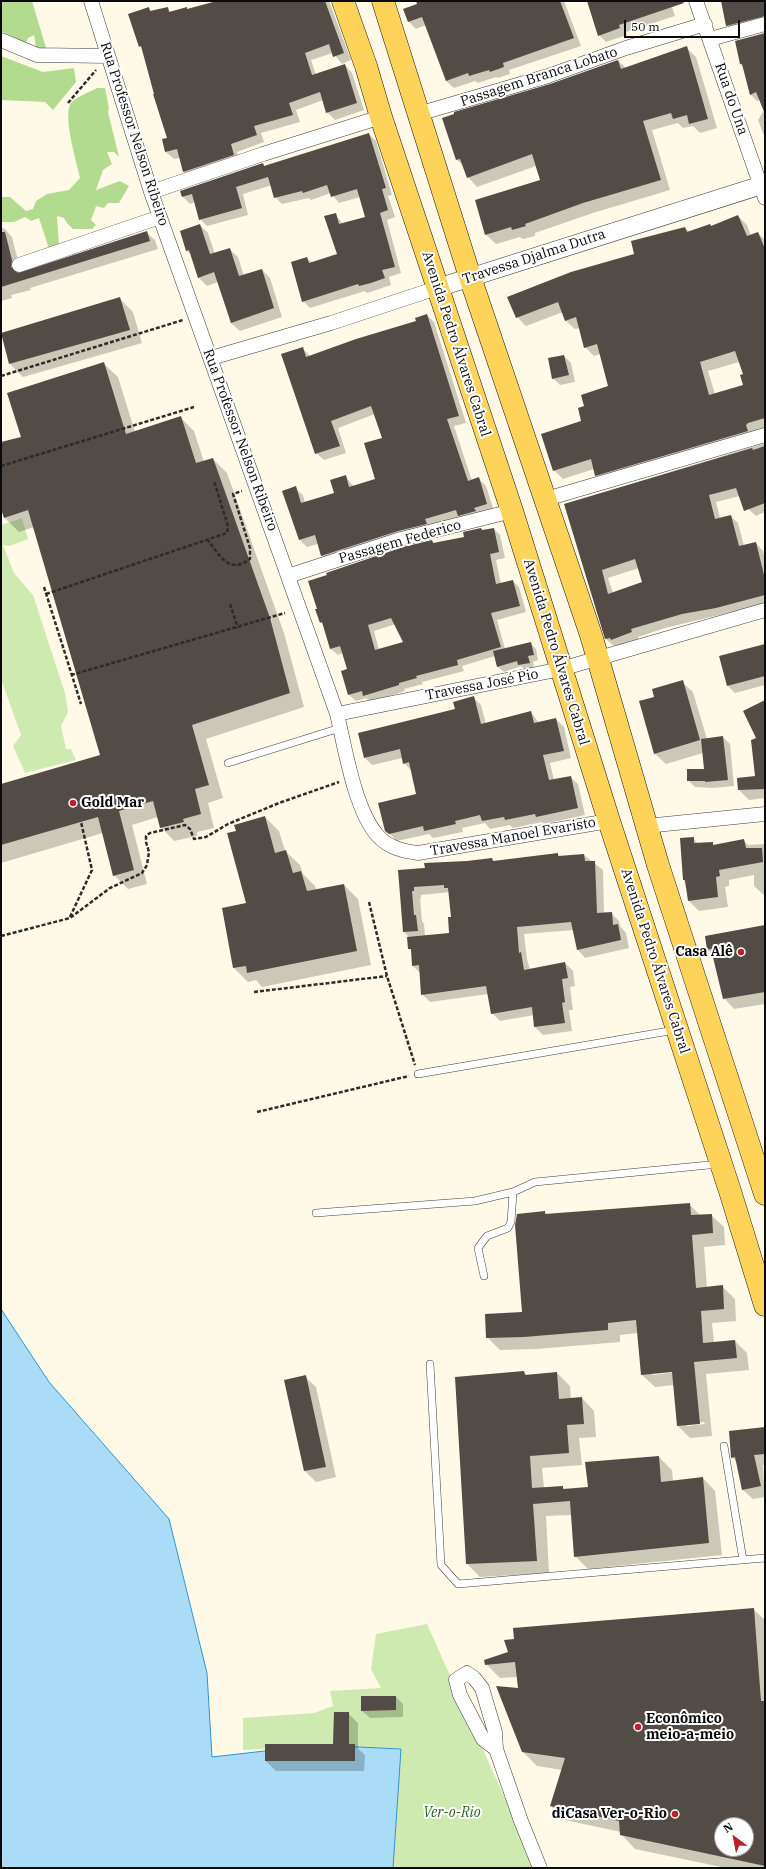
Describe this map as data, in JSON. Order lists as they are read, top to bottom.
{
  "streets": {
    "main road": ["Avenida Pedro Álvares Cabral"],
    "street": [
      "Passagem Branca Lobato",
      "Rua do Una",
      "Rua Professor Nelson Ribeiro",
      "Travessa Djalma Dutra",
      "Passagem Federico",
      "Travessa José Pio",
      "Travessa Manoel Evaristo"
    ]
  },
  "crossings": [
    ["Passagem Branca Lobato", "Rua do Una"],
    ["Rua do Una", "Travessa Djalma Dutra"],
    ["Rua Professor Nelson Ribeiro", "Travessa Djalma Dutra"],
    ["Rua Professor Nelson Ribeiro", "Passagem Federico"],
    ["Rua Professor Nelson Ribeiro", "Travessa José Pio"],
    ["Rua Professor Nelson Ribeiro", "Travessa Manoel Evaristo"],
    ["Travessa Djalma Dutra", "Avenida Pedro Álvares Cabral"],
    ["Avenida Pedro Álvares Cabral", "Passagem Federico"],
    ["Avenida Pedro Álvares Cabral", "Travessa José Pio"],
    ["Avenida Pedro Álvares Cabral", "Travessa Manoel Evaristo"]
  ],
  "parks": ["Ver-o-Rio"],
  "places": [
    "Gold Mar",
    "Casa Alê",
    "Econômico meio-a-meio",
    "diCasa Ver-o-Rio"
  ],
  "scale_bar": "50 m",
  "north": "top left"
}
